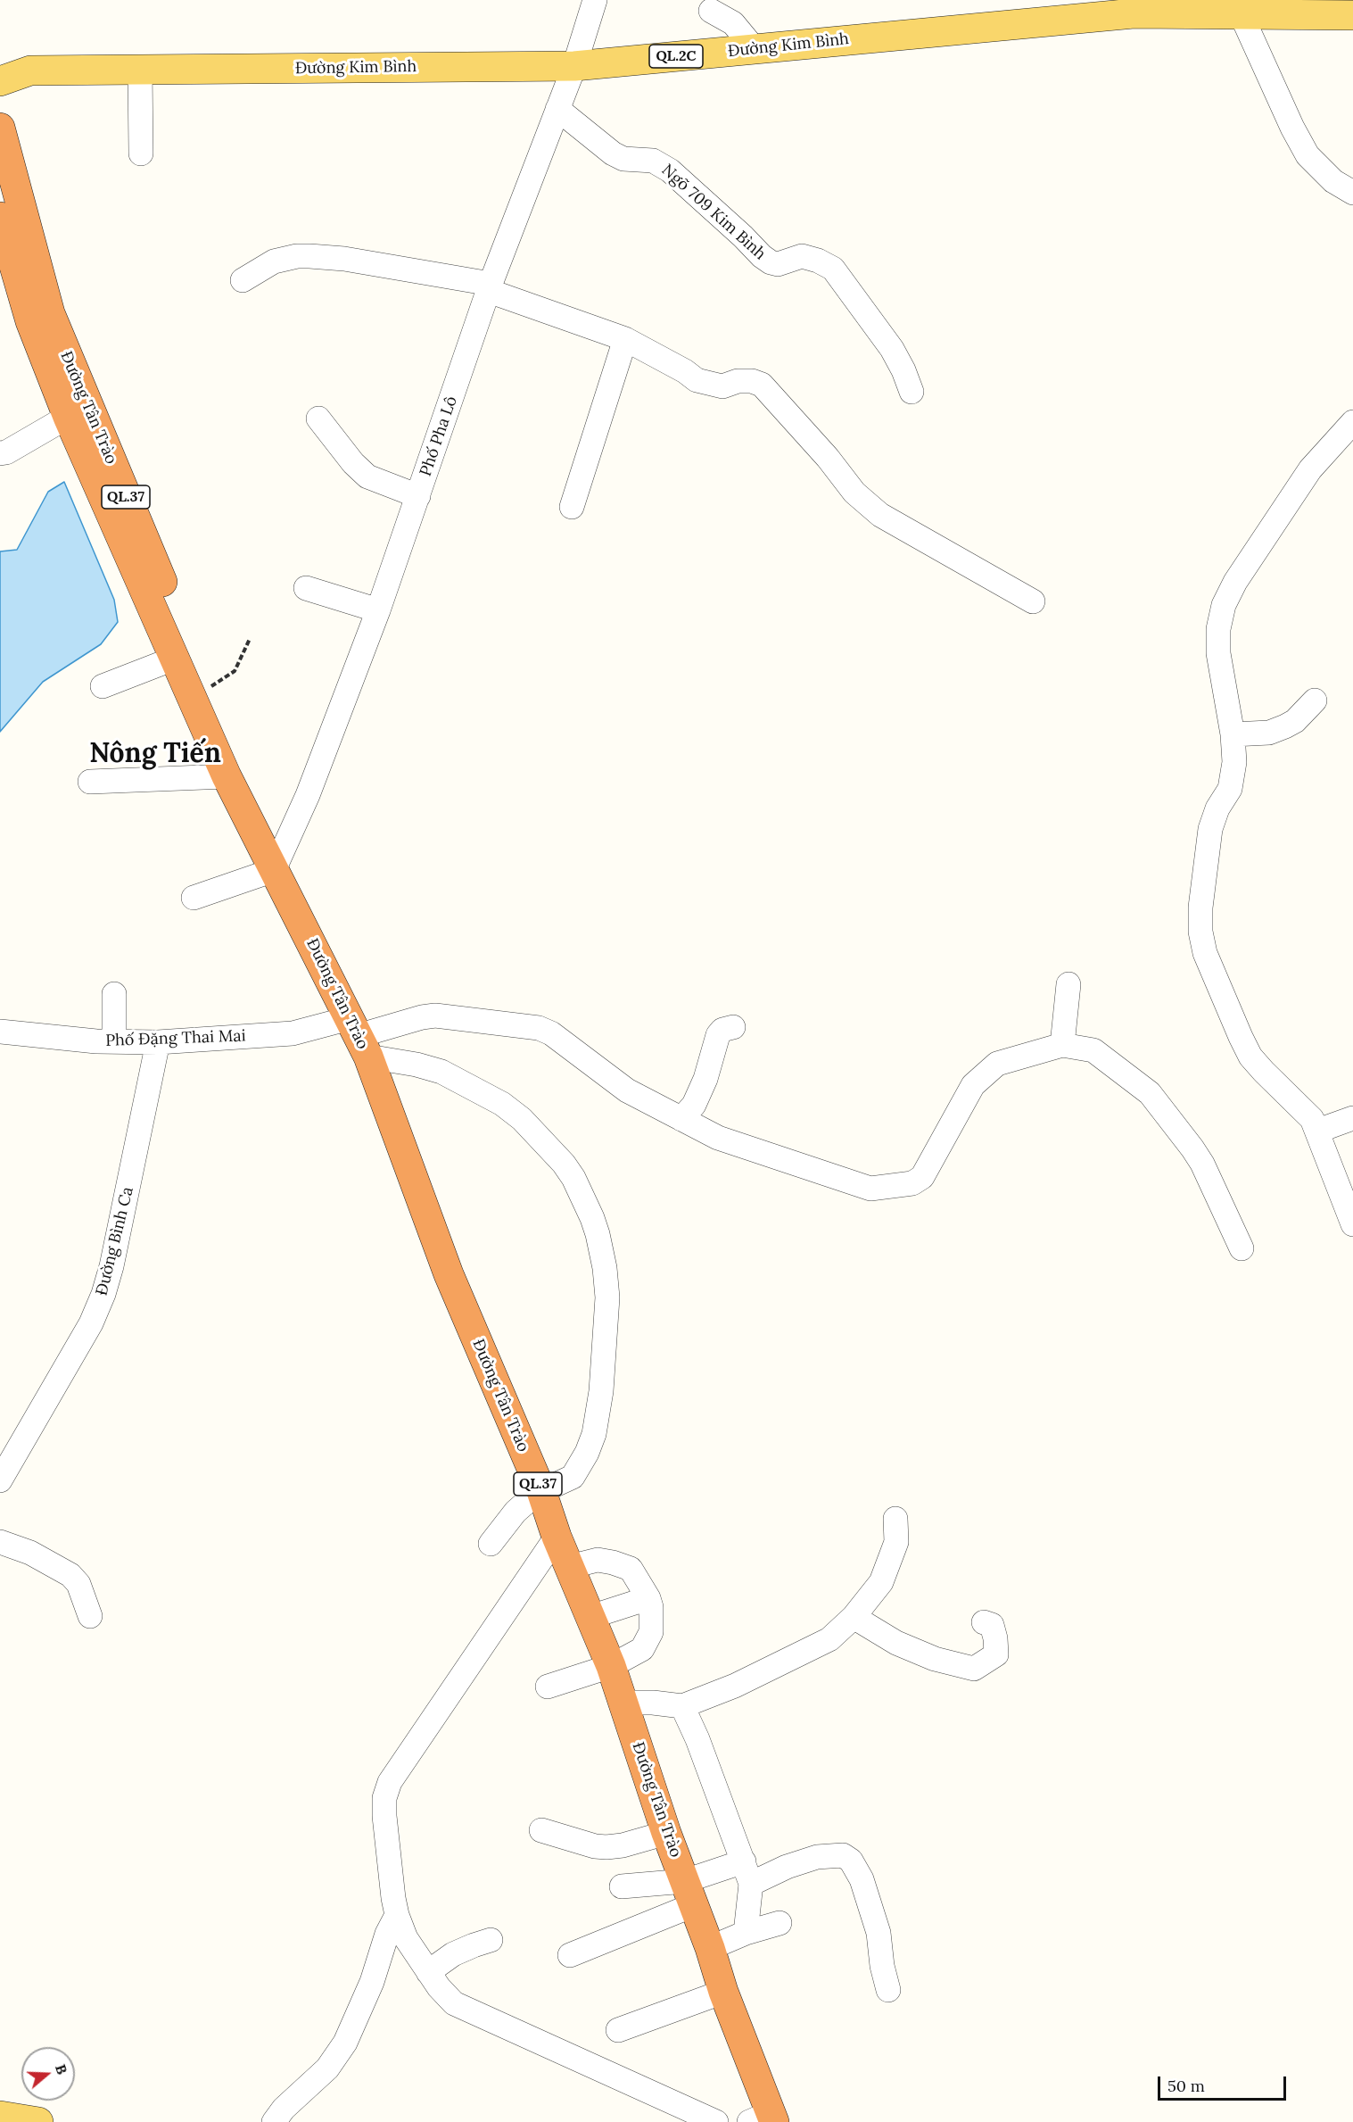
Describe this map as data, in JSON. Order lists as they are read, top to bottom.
{
  "streets": {
    "highway": ["Đường Tân Trào", "QL.37"],
    "main road": ["Đường Kim Bình", "QL.2C"],
    "street": [
      "Ngõ 709 Kim Bình",
      "Phố Pha Lô",
      "Phố Đặng Thai Mai",
      "Đường Bình Ca"
    ]
  },
  "crossings": [
    ["Đường Kim Bình", "Phố Pha Lô"],
    ["Ngõ 709 Kim Bình", "Phố Pha Lô"],
    ["Đường Tân Trào", "Phố Pha Lô"],
    ["Đường Tân Trào", "Phố Đặng Thai Mai"],
    ["Phố Đặng Thai Mai", "Đường Bình Ca"]
  ],
  "districts": ["Nông Tiến"],
  "scale_bar": "50 m",
  "north": "right"
}
